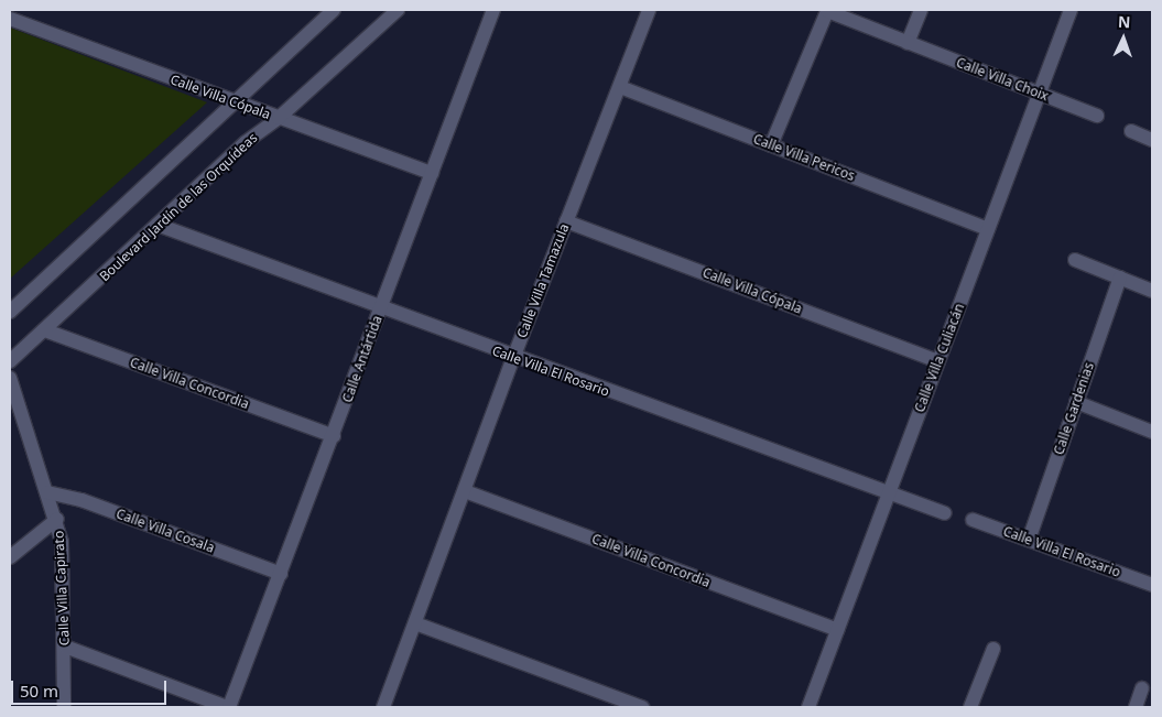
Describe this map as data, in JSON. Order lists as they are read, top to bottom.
{
  "streets": {
    "street": [
      "Calle Villa Choix",
      "Calle Villa Cópala",
      "Calle Villa Pericos",
      "Boulevard Jardín de las Orquídeas",
      "Calle Villa Tamazula",
      "Calle Villa Culiacán",
      "Calle Antártida",
      "Calle Villa El Rosario",
      "Calle Villa Concordia",
      "Calle Gardenias",
      "Calle Villa Cosala",
      "Calle Villa Capirato"
    ]
  },
  "crossings": [
    ["Calle Villa Choix", "Calle Villa Culiacán"],
    ["Calle Villa Cópala", "Boulevard Jardín de las Orquídeas"],
    ["Calle Villa Cópala", "Calle Villa Tamazula"],
    ["Calle Villa Cópala", "Calle Villa Culiacán"],
    ["Calle Villa Cópala", "Calle Antártida"],
    ["Calle Villa Pericos", "Calle Villa Tamazula"],
    ["Calle Villa Pericos", "Calle Villa Culiacán"],
    ["Boulevard Jardín de las Orquídeas", "Calle Villa El Rosario"],
    ["Boulevard Jardín de las Orquídeas", "Calle Villa Concordia"],
    ["Calle Villa Tamazula", "Calle Villa El Rosario"],
    ["Calle Villa Tamazula", "Calle Villa Concordia"],
    ["Calle Villa Culiacán", "Calle Villa El Rosario"],
    ["Calle Villa Culiacán", "Calle Villa Concordia"],
    ["Calle Antártida", "Calle Villa El Rosario"],
    ["Calle Antártida", "Calle Villa Concordia"],
    ["Calle Antártida", "Calle Villa Cosala"],
    ["Calle Villa El Rosario", "Calle Gardenias"],
    ["Calle Villa Cosala", "Calle Villa Capirato"]
  ],
  "scale_bar": "50 m",
  "north": "top"
}
